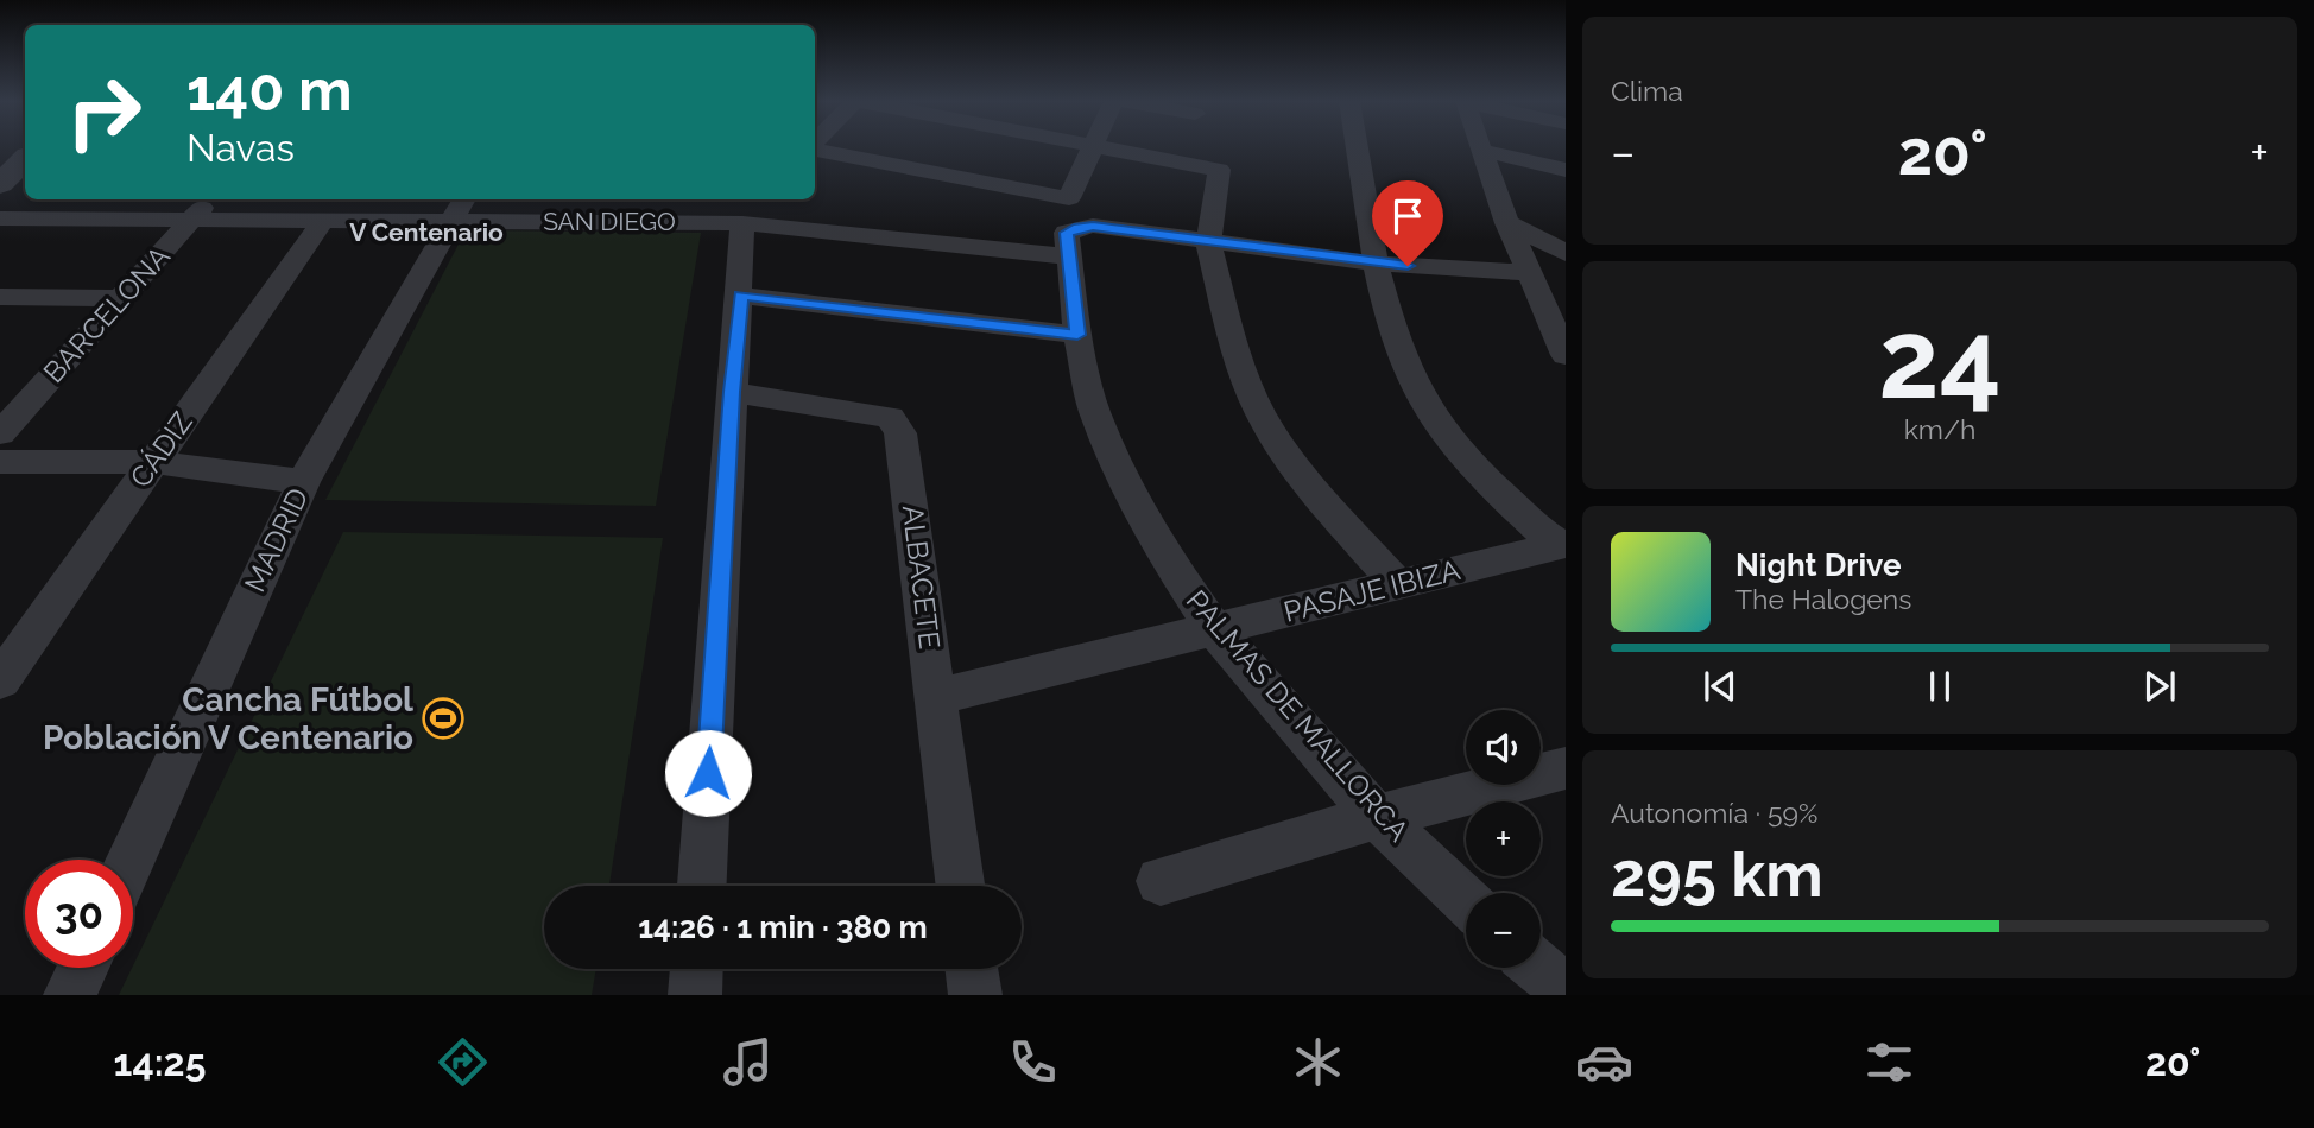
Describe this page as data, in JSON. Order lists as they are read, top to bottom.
{
  "streets": {
    "street": [
      "SAN DIEGO",
      "BARCELONA",
      "CÁDIZ",
      "MADRID",
      "ALBACETE",
      "PASAJE IBIZA",
      "PALMAS DE MALLORCA"
    ]
  },
  "crossings": [
    ["SAN DIEGO", "BARCELONA"],
    ["SAN DIEGO", "CÁDIZ"],
    ["SAN DIEGO", "MADRID"],
    ["SAN DIEGO", "PALMAS DE MALLORCA"],
    ["ALBACETE", "PASAJE IBIZA"],
    ["PASAJE IBIZA", "PALMAS DE MALLORCA"]
  ],
  "districts": ["V Centenario"],
  "places": {
    "sports": ["Cancha Fútbol Población V Centenario"]
  },
  "page": {
    "tile": [
      "Clima",
      ["24", "km/h"],
      ["Autonomía · 59%", "295 km"]
    ],
    "turn": ["140 m", "Navas"],
    "heat": ["−", "20°", "+"],
    "song": ["Night Drive", "The Halogens"],
    "map_buttons": ["+", "−"],
    "limit": "30",
    "trip": "14:26 · 1 min · 380 m",
    "tabs": ["14:25", "20°"]
  }
}
